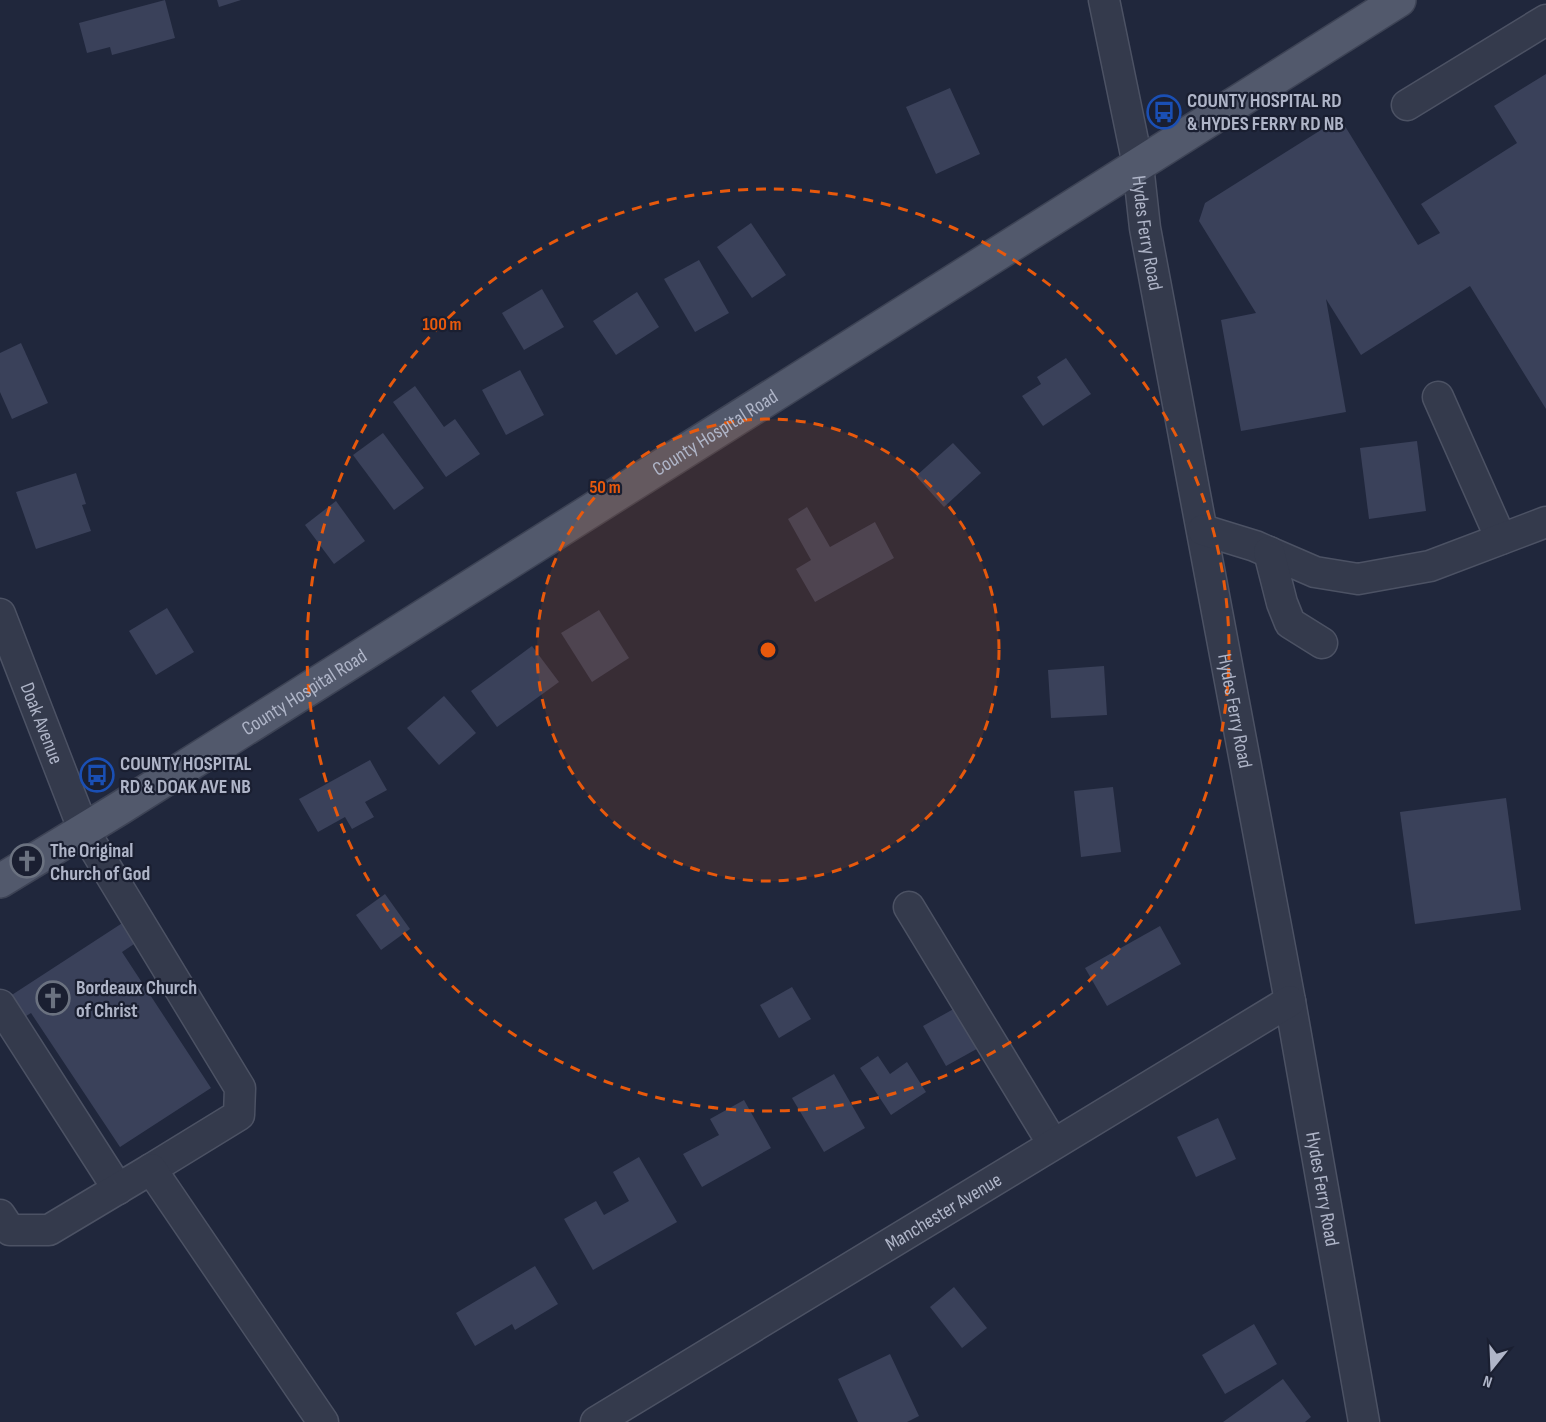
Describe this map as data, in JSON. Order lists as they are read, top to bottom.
{
  "streets": {
    "main road": ["County Hospital Road"],
    "street": ["Hydes Ferry Road", "Doak Avenue", "Manchester Avenue"]
  },
  "crossings": [
    ["Hydes Ferry Road", "County Hospital Road"],
    ["Hydes Ferry Road", "Manchester Avenue"],
    ["County Hospital Road", "Doak Avenue"]
  ],
  "places": {
    "bus stop": ["COUNTY HOSPITAL RD & HYDES FERRY RD NB", "COUNTY HOSPITAL RD & DOAK AVE NB"],
    "church": ["The Original Church of God", "Bordeaux Church of Christ"]
  },
  "north": "bottom",
  "rings": ["100 m", "50 m"]
}
